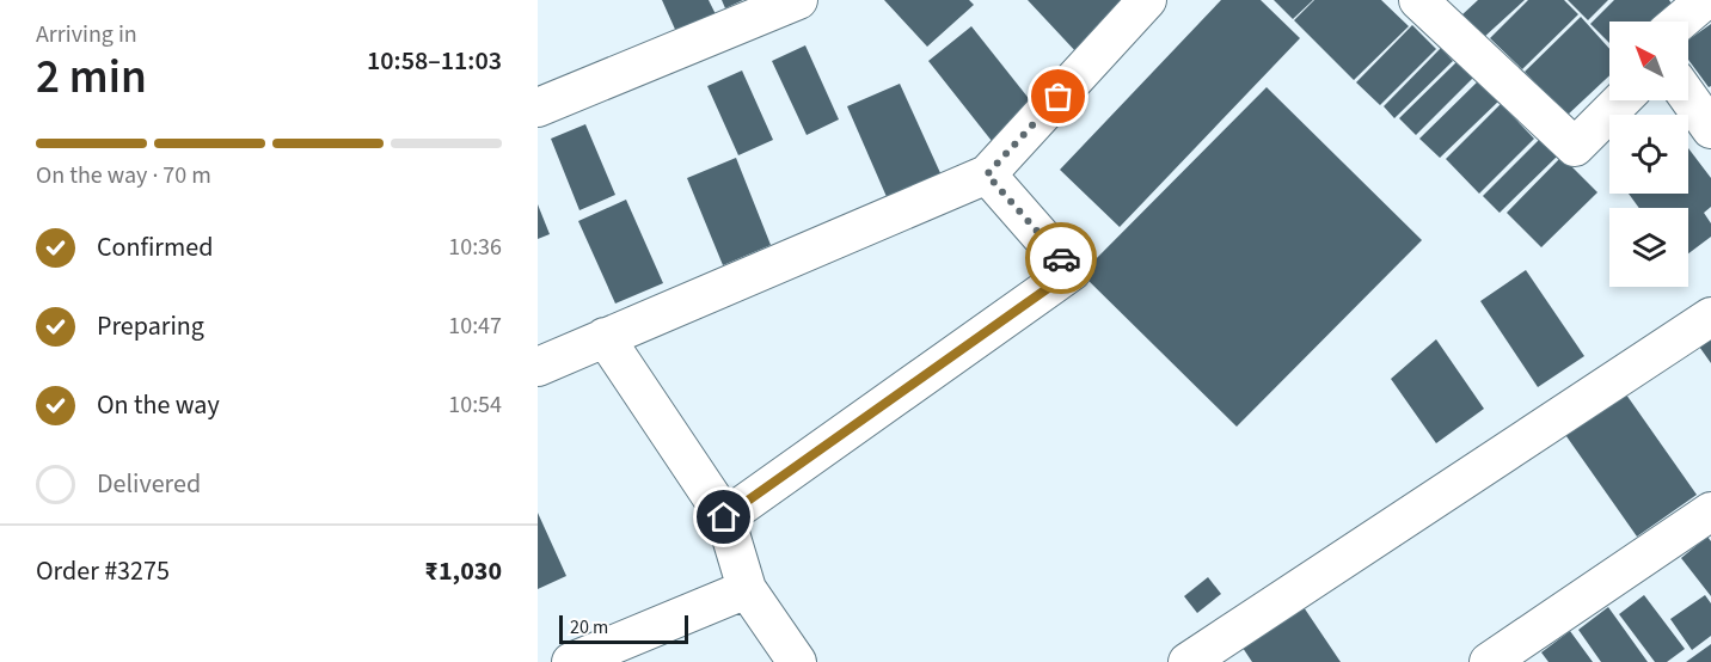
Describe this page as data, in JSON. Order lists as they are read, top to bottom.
{
  "scale_bar": "20 m",
  "north": "top left",
  "page": {
    "heading": ["2 min", "Arriving in", "10:58–11:03"],
    "panel": ["Order #3275", "₹1,030"],
    "bar": "On the way · 70 m",
    "list": [
      ["Confirmed", "10:36"],
      ["Preparing", "10:47"],
      ["On the way", "10:54"],
      "Delivered"
    ],
    "scale": "20 m"
  }
}
